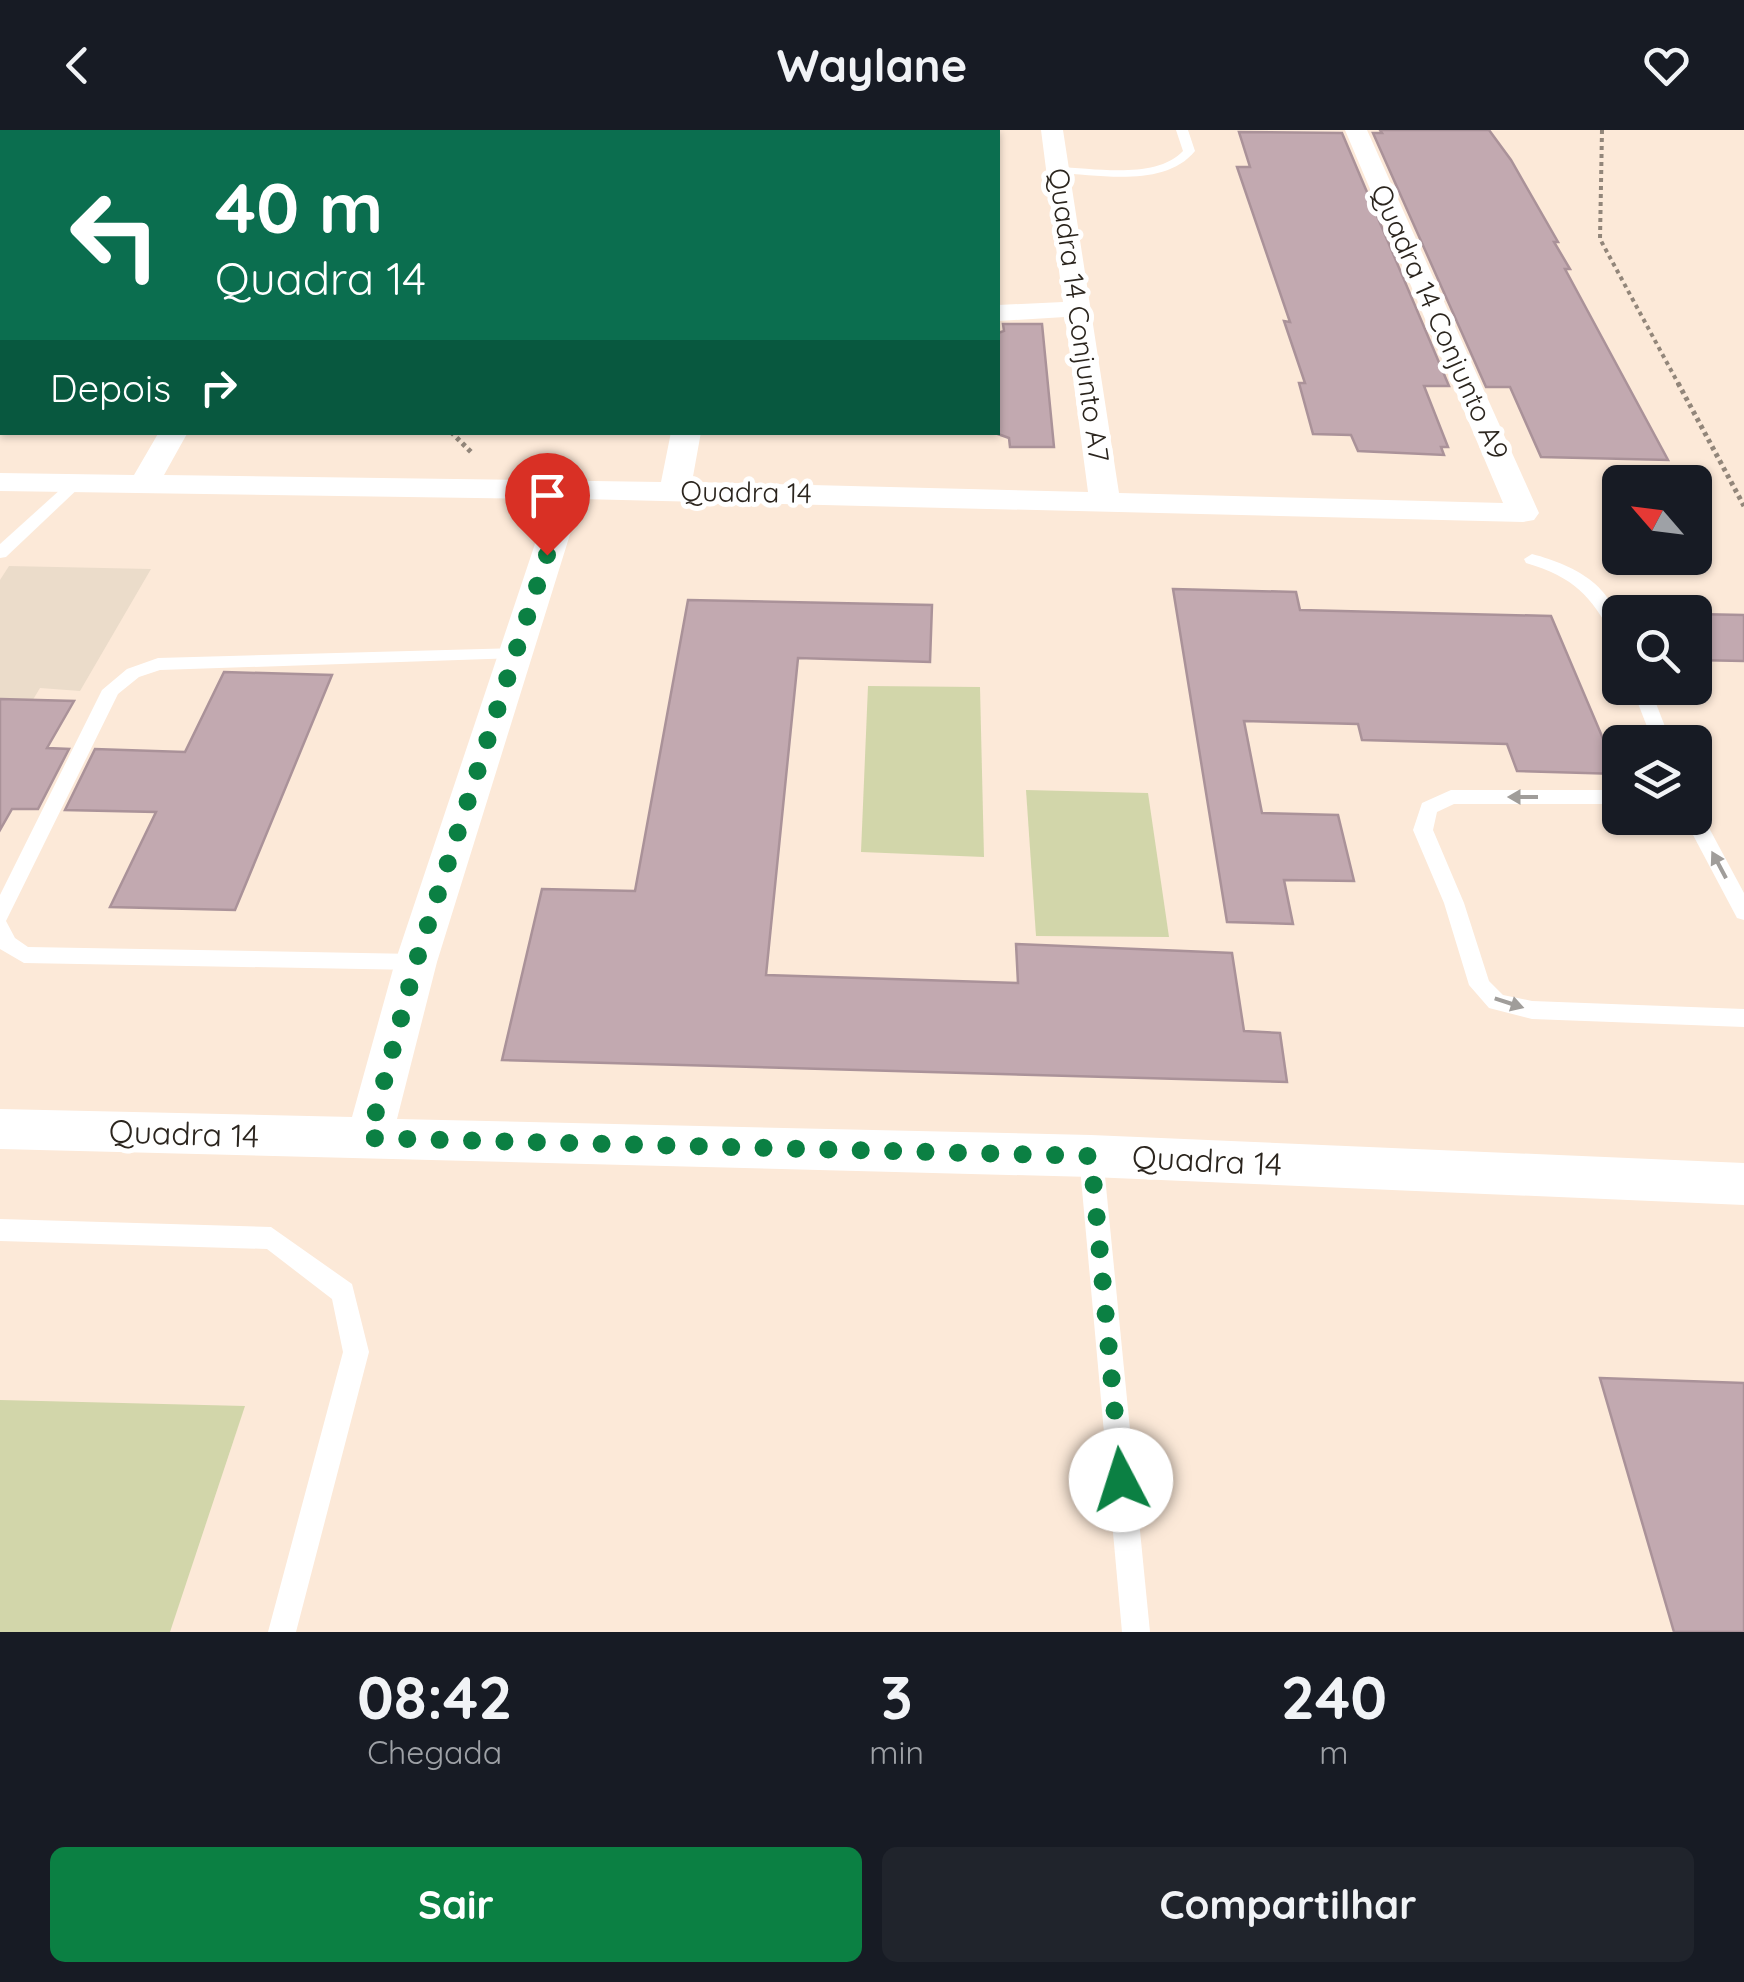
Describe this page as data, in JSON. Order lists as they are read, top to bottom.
{
  "streets": {
    "street": ["Quadra 14 Conjunto A7", "Quadra 14 Conjunto A9", "Quadra 14"]
  },
  "crossings": [
    ["Quadra 14 Conjunto A7", "Quadra 14"],
    ["Quadra 14 Conjunto A9", "Quadra 14"]
  ],
  "north": "top left",
  "page": {
    "header": "Waylane",
    "turn": ["40 m", "Quadra 14"],
    "then": "Depois",
    "eta": [
      "08:42",
      "Chegada",
      "3",
      "min",
      "240",
      "m"
    ],
    "buttons": ["Sair", "Compartilhar"]
  }
}
